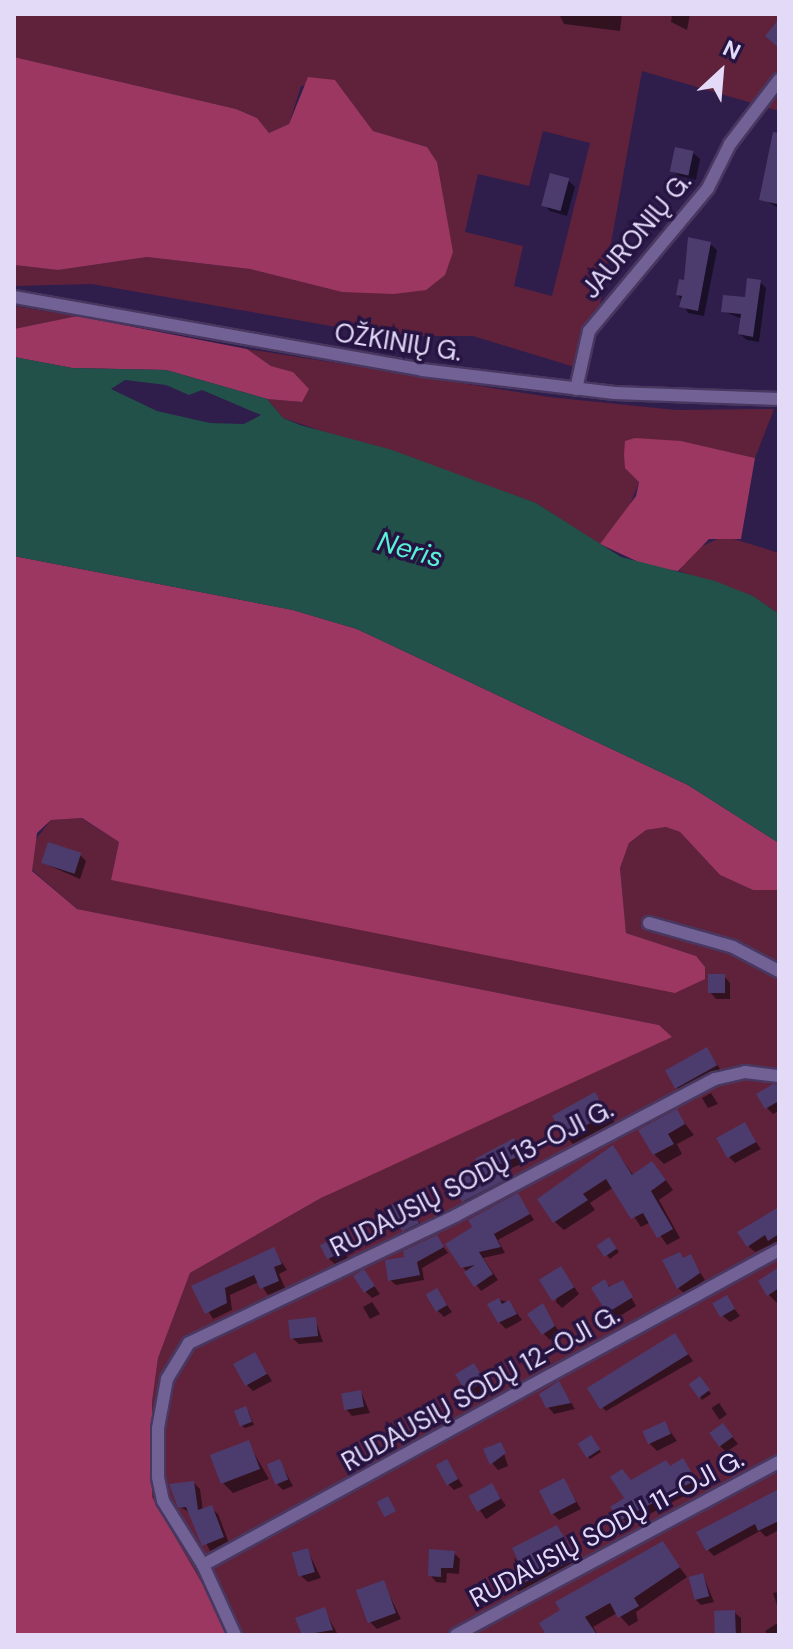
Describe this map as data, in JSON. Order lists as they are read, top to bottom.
{
  "streets": {
    "street": [
      "JAURONIŲ G.",
      "OŽKINIŲ G.",
      "RUDAUSIŲ SODŲ 13-OJI G.",
      "RUDAUSIŲ SODŲ 12-OJI G.",
      "RUDAUSIŲ SODŲ 11-OJI G."
    ]
  },
  "crossings": [
    ["JAURONIŲ G.", "OŽKINIŲ G."],
    ["RUDAUSIŲ SODŲ 13-OJI G.", "RUDAUSIŲ SODŲ 12-OJI G."]
  ],
  "water": ["Neris"],
  "north": "top right"
}
